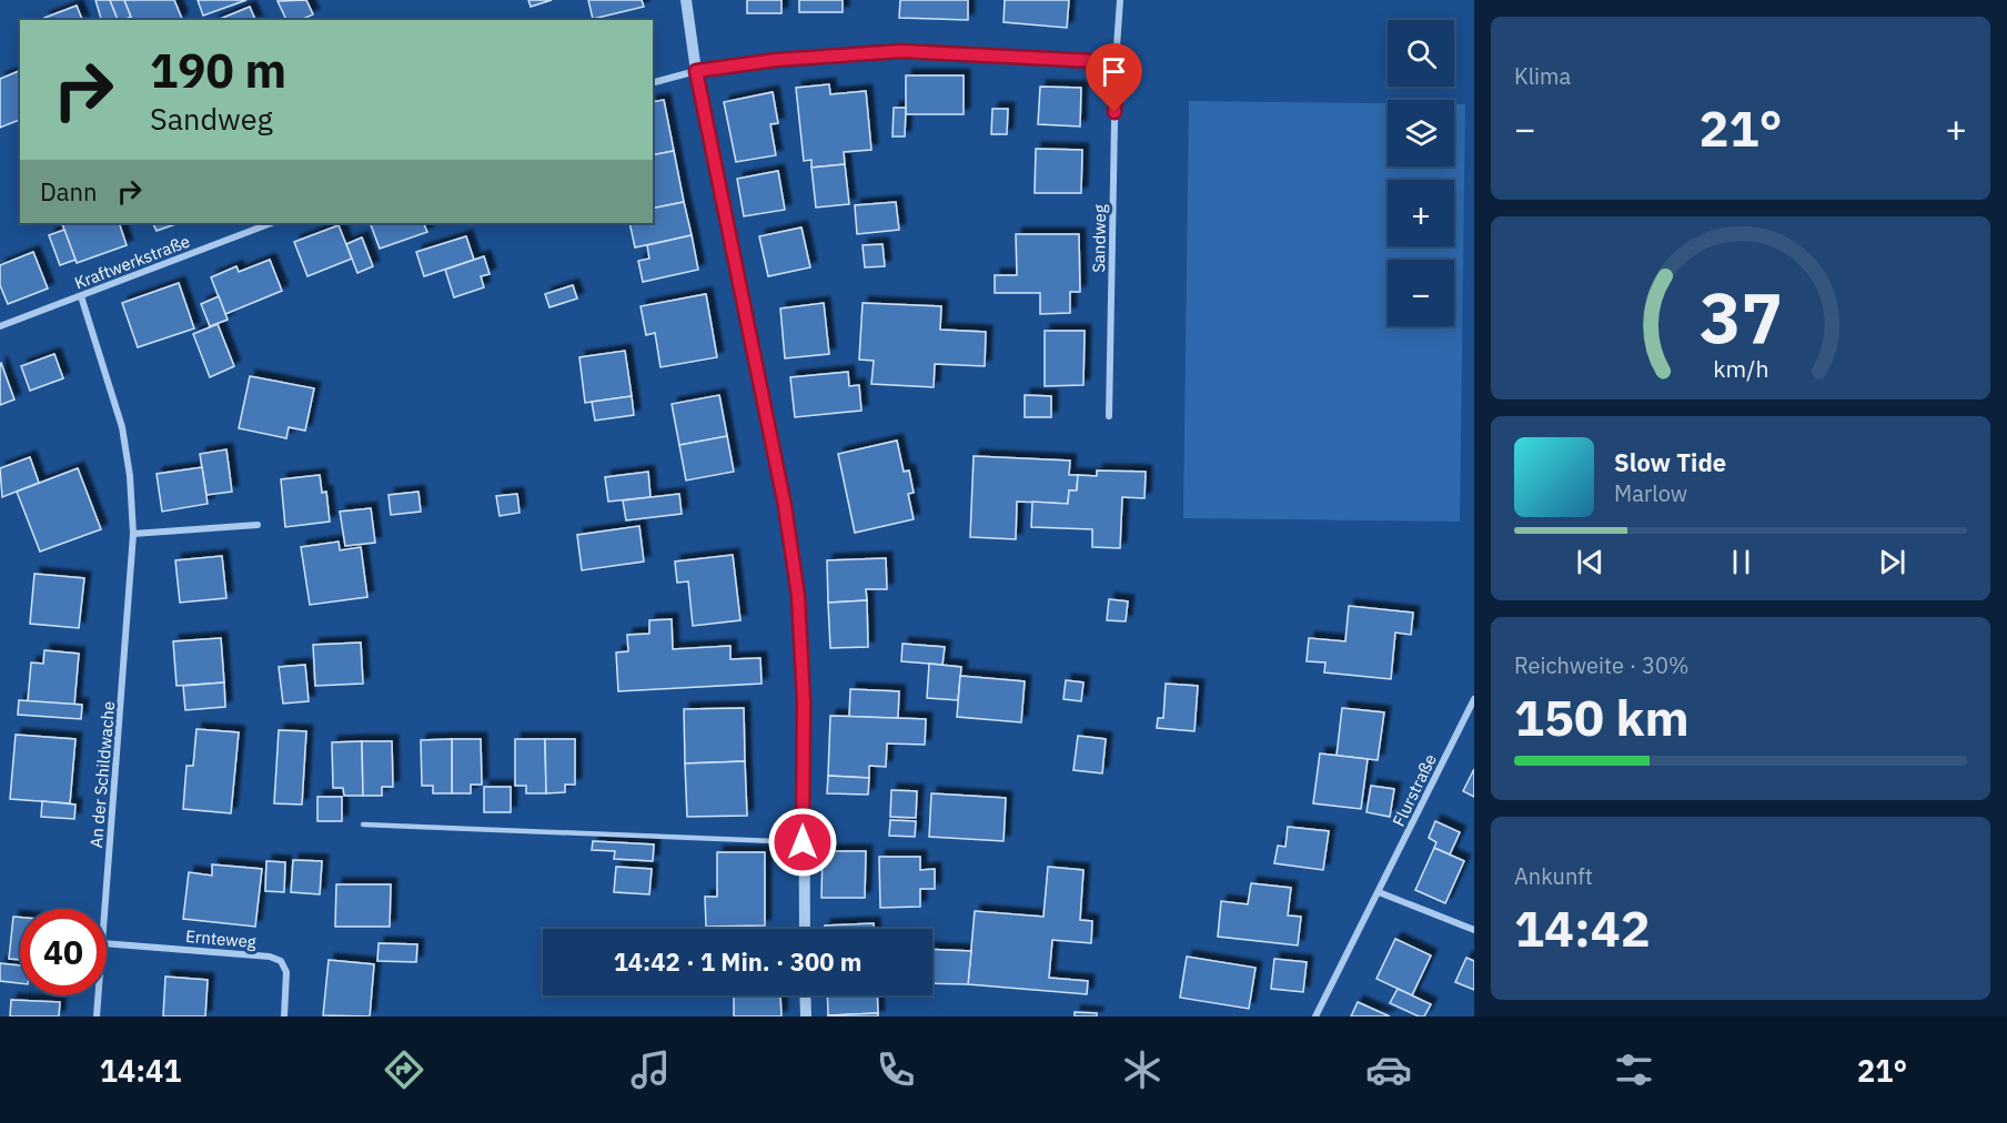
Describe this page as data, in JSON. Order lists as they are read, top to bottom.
{
  "streets": {
    "street": [
      "Sandweg",
      "Kraftwerkstraße",
      "An der Schildwache",
      "Flurstraße",
      "Ernteweg"
    ]
  },
  "crossings": [
    ["Kraftwerkstraße", "An der Schildwache"]
  ],
  "page": {
    "tile": [
      "Klima",
      ["Reichweite · 30%", "150 km"],
      ["Ankunft", "14:42"]
    ],
    "map_buttons": ["+", "−"],
    "turn": ["190 m", "Sandweg"],
    "heat": ["−", "21°", "+"],
    "then": "Dann",
    "song": ["Slow Tide", "Marlow"],
    "limit": "40",
    "trip": "14:42 · 1 Min. · 300 m",
    "tabs": ["14:41", "21°"],
    "gauge": ["37", "km/h"]
  }
}
